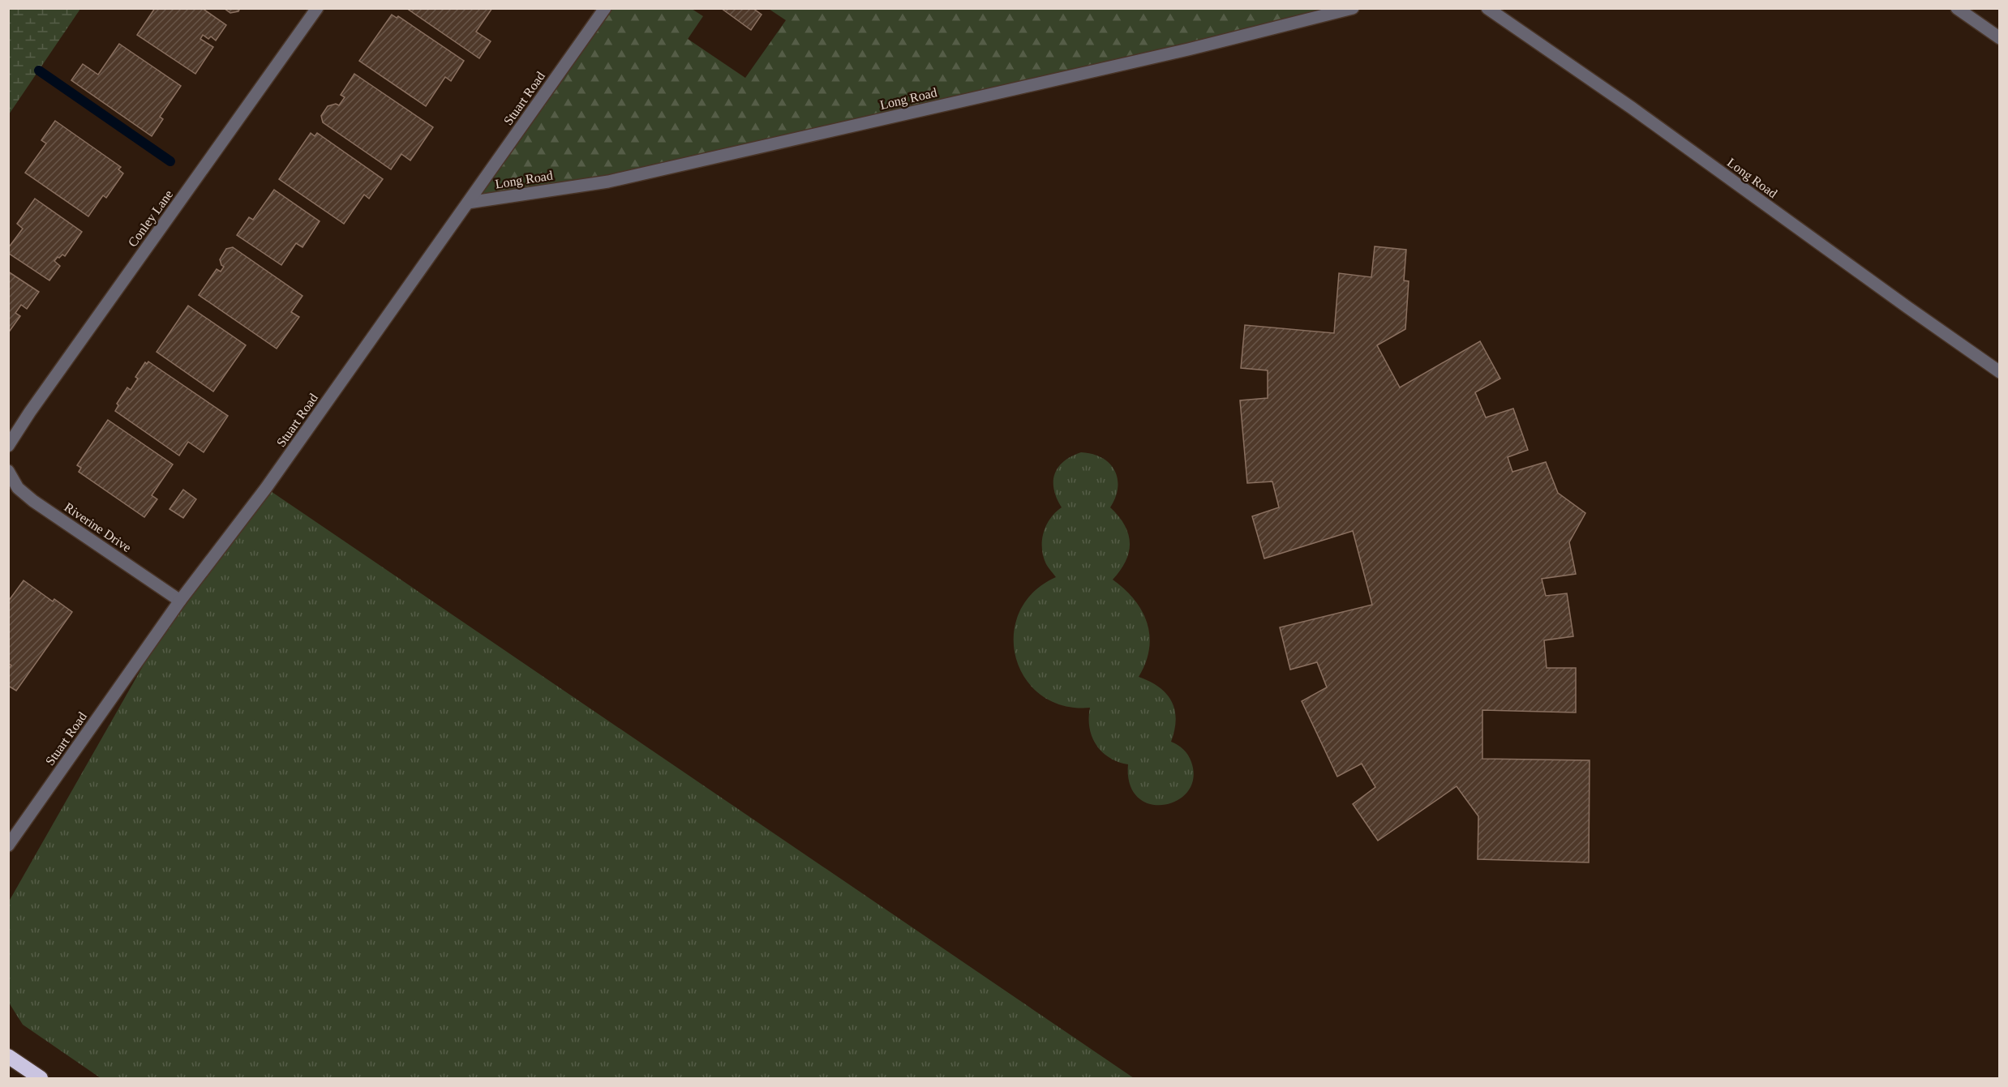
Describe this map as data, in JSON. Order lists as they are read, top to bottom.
{
  "streets": {
    "street": [
      "Stuart Road",
      "Long Road",
      "Conley Lane",
      "Riverine Drive"
    ]
  },
  "crossings": [
    ["Stuart Road", "Long Road"],
    ["Stuart Road", "Riverine Drive"]
  ]
}
